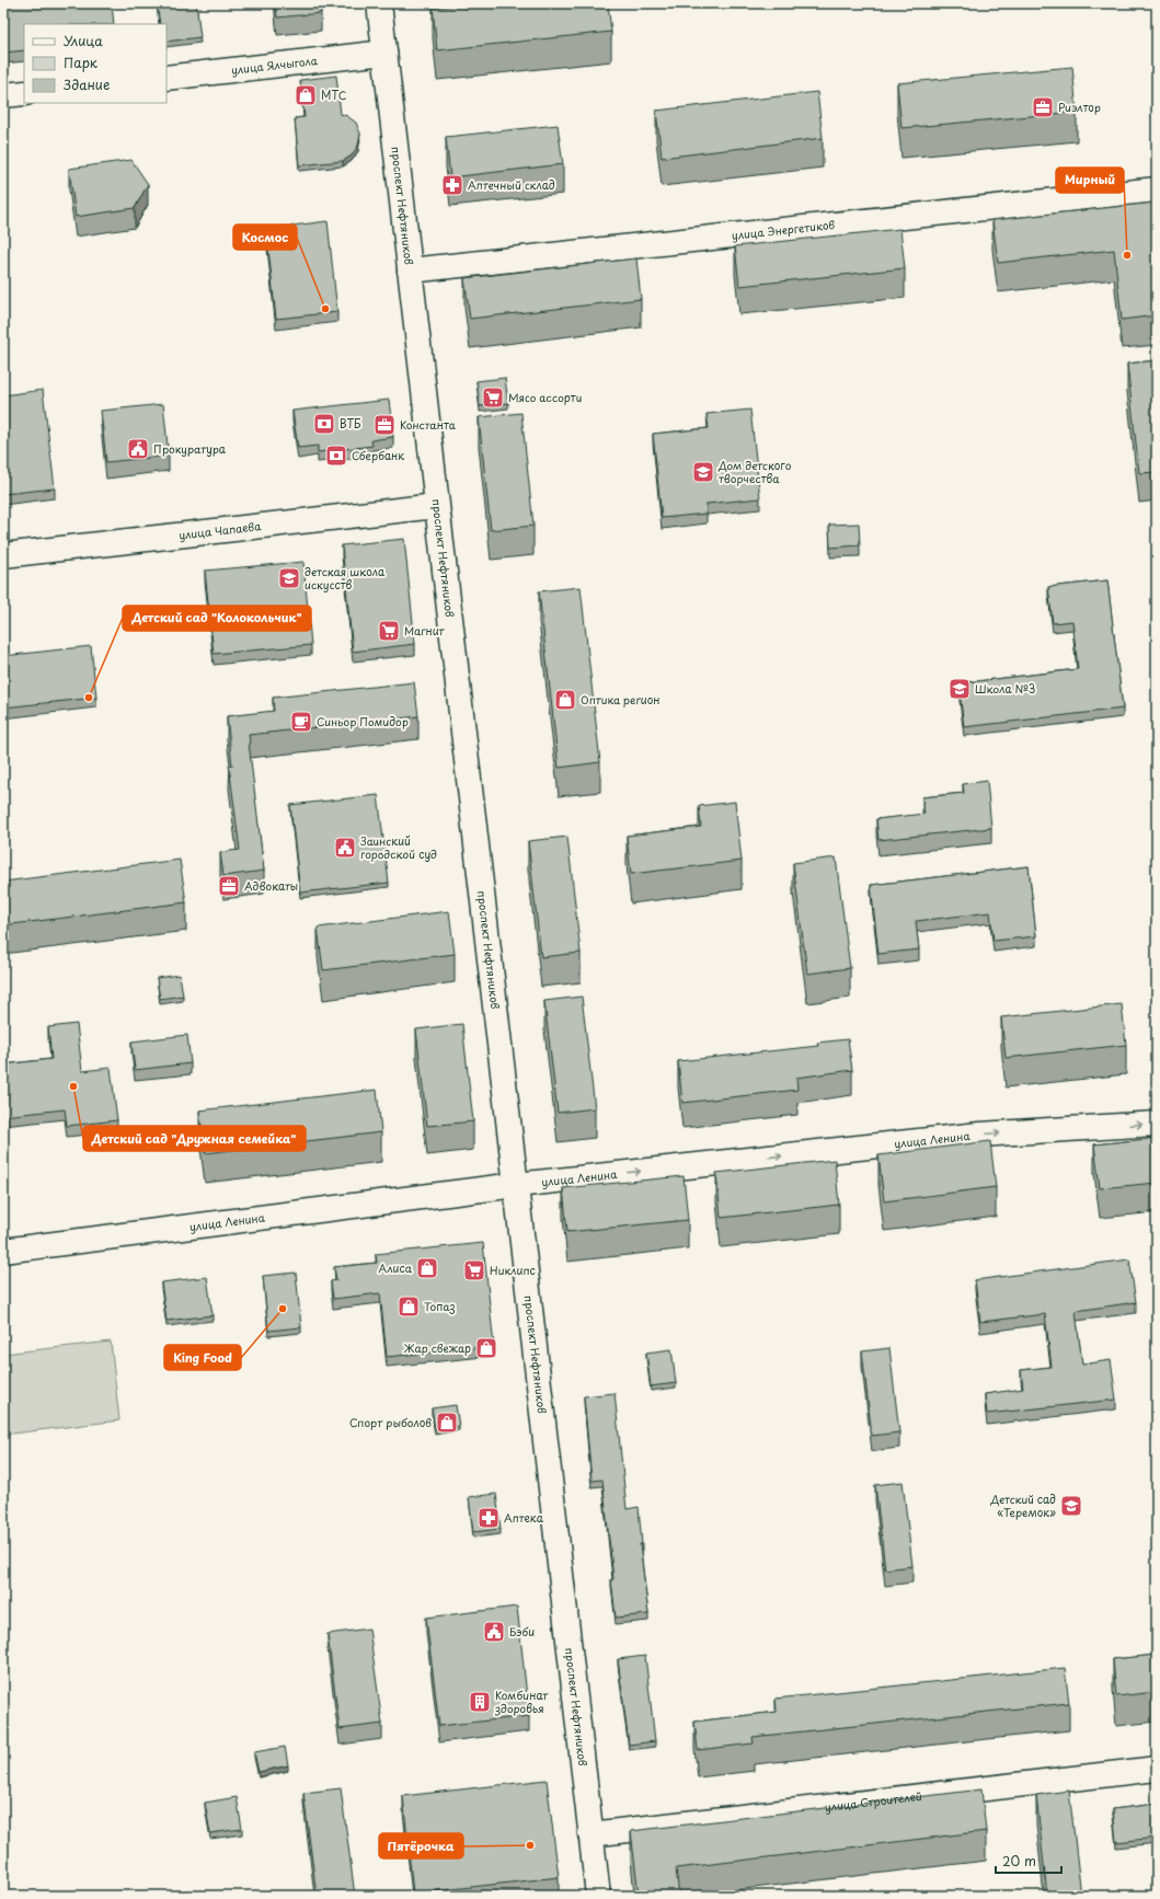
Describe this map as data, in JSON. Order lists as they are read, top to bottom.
{
  "streets": {
    "street": [
      "улица Ялчыгола",
      "проспект Нефтяников",
      "улица Энергетиков",
      "улица Чапаева",
      "улица Ленина",
      "улица Строителей"
    ]
  },
  "crossings": [
    ["улица Ялчыгола", "проспект Нефтяников"],
    ["проспект Нефтяников", "улица Энергетиков"],
    ["проспект Нефтяников", "улица Чапаева"],
    ["проспект Нефтяников", "улица Ленина"],
    ["проспект Нефтяников", "улица Строителей"]
  ],
  "one_way": ["улица Ленина"],
  "places": {
    "shop": [
      "МТС",
      "Оптика регион",
      "Алиса",
      "Топаз",
      "Жар свежар",
      "Спорт рыболов"
    ],
    "office": ["Риэлтор", "Константа", "Адвокаты"],
    "pharmacy": ["Аптечный склад", "Аптека"],
    "other": [
      "Мирный",
      "Космос",
      "Детский сад \"Колокольчик\"",
      "Детский сад \"Дружная семейка\"",
      "King Food",
      "Пятёрочка"
    ],
    "supermarket": ["Мясо ассорти", "Магнит", "Никлипс"],
    "bank": ["ВТБ", "Сбербанк"],
    "public building": ["Прокуратура", "Заинский городской суд", "Бэби"],
    "school or university": [
      "Дом детского творчества",
      "детская школа искусств",
      "Школа №3",
      "Детский сад «Теремок»"
    ],
    "cafe": ["Синьор Помидор"],
    "building": ["Комбинат здоровья"]
  },
  "legend": ["Улица", "Парк", "Здание"],
  "scale_bar": "20 m"
}
